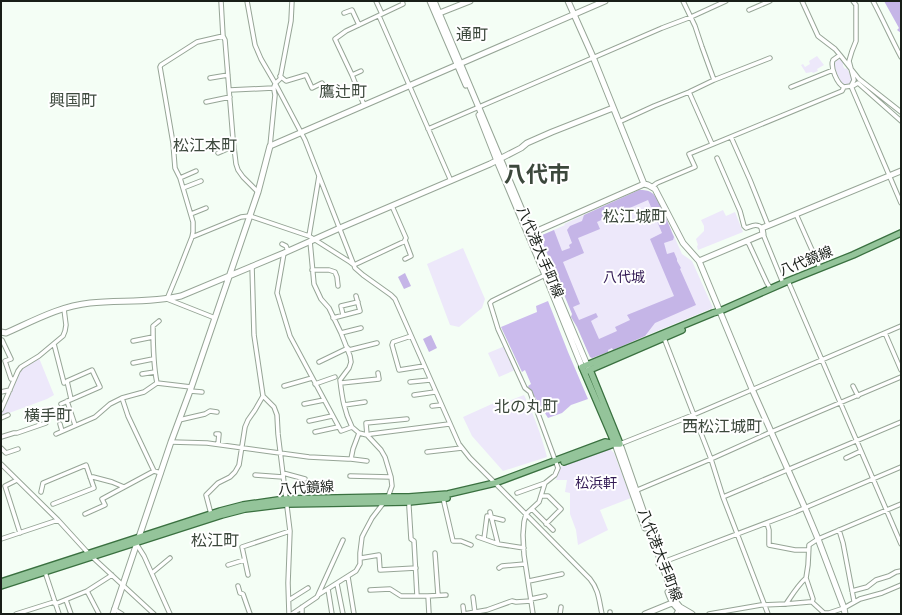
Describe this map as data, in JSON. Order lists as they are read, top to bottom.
{
  "streets": {
    "main road": ["八代鏡線"],
    "street": ["八代港大手町線"]
  },
  "crossings": [
    ["八代港大手町線", "八代鏡線"]
  ],
  "districts": [
    "通町",
    "鷹辻町",
    "興国町",
    "松江本町",
    "八代市",
    "松江城町",
    "北の丸町",
    "横手町",
    "西松江城町",
    "松江町"
  ],
  "parks": ["八代城", "松浜軒"]
}
